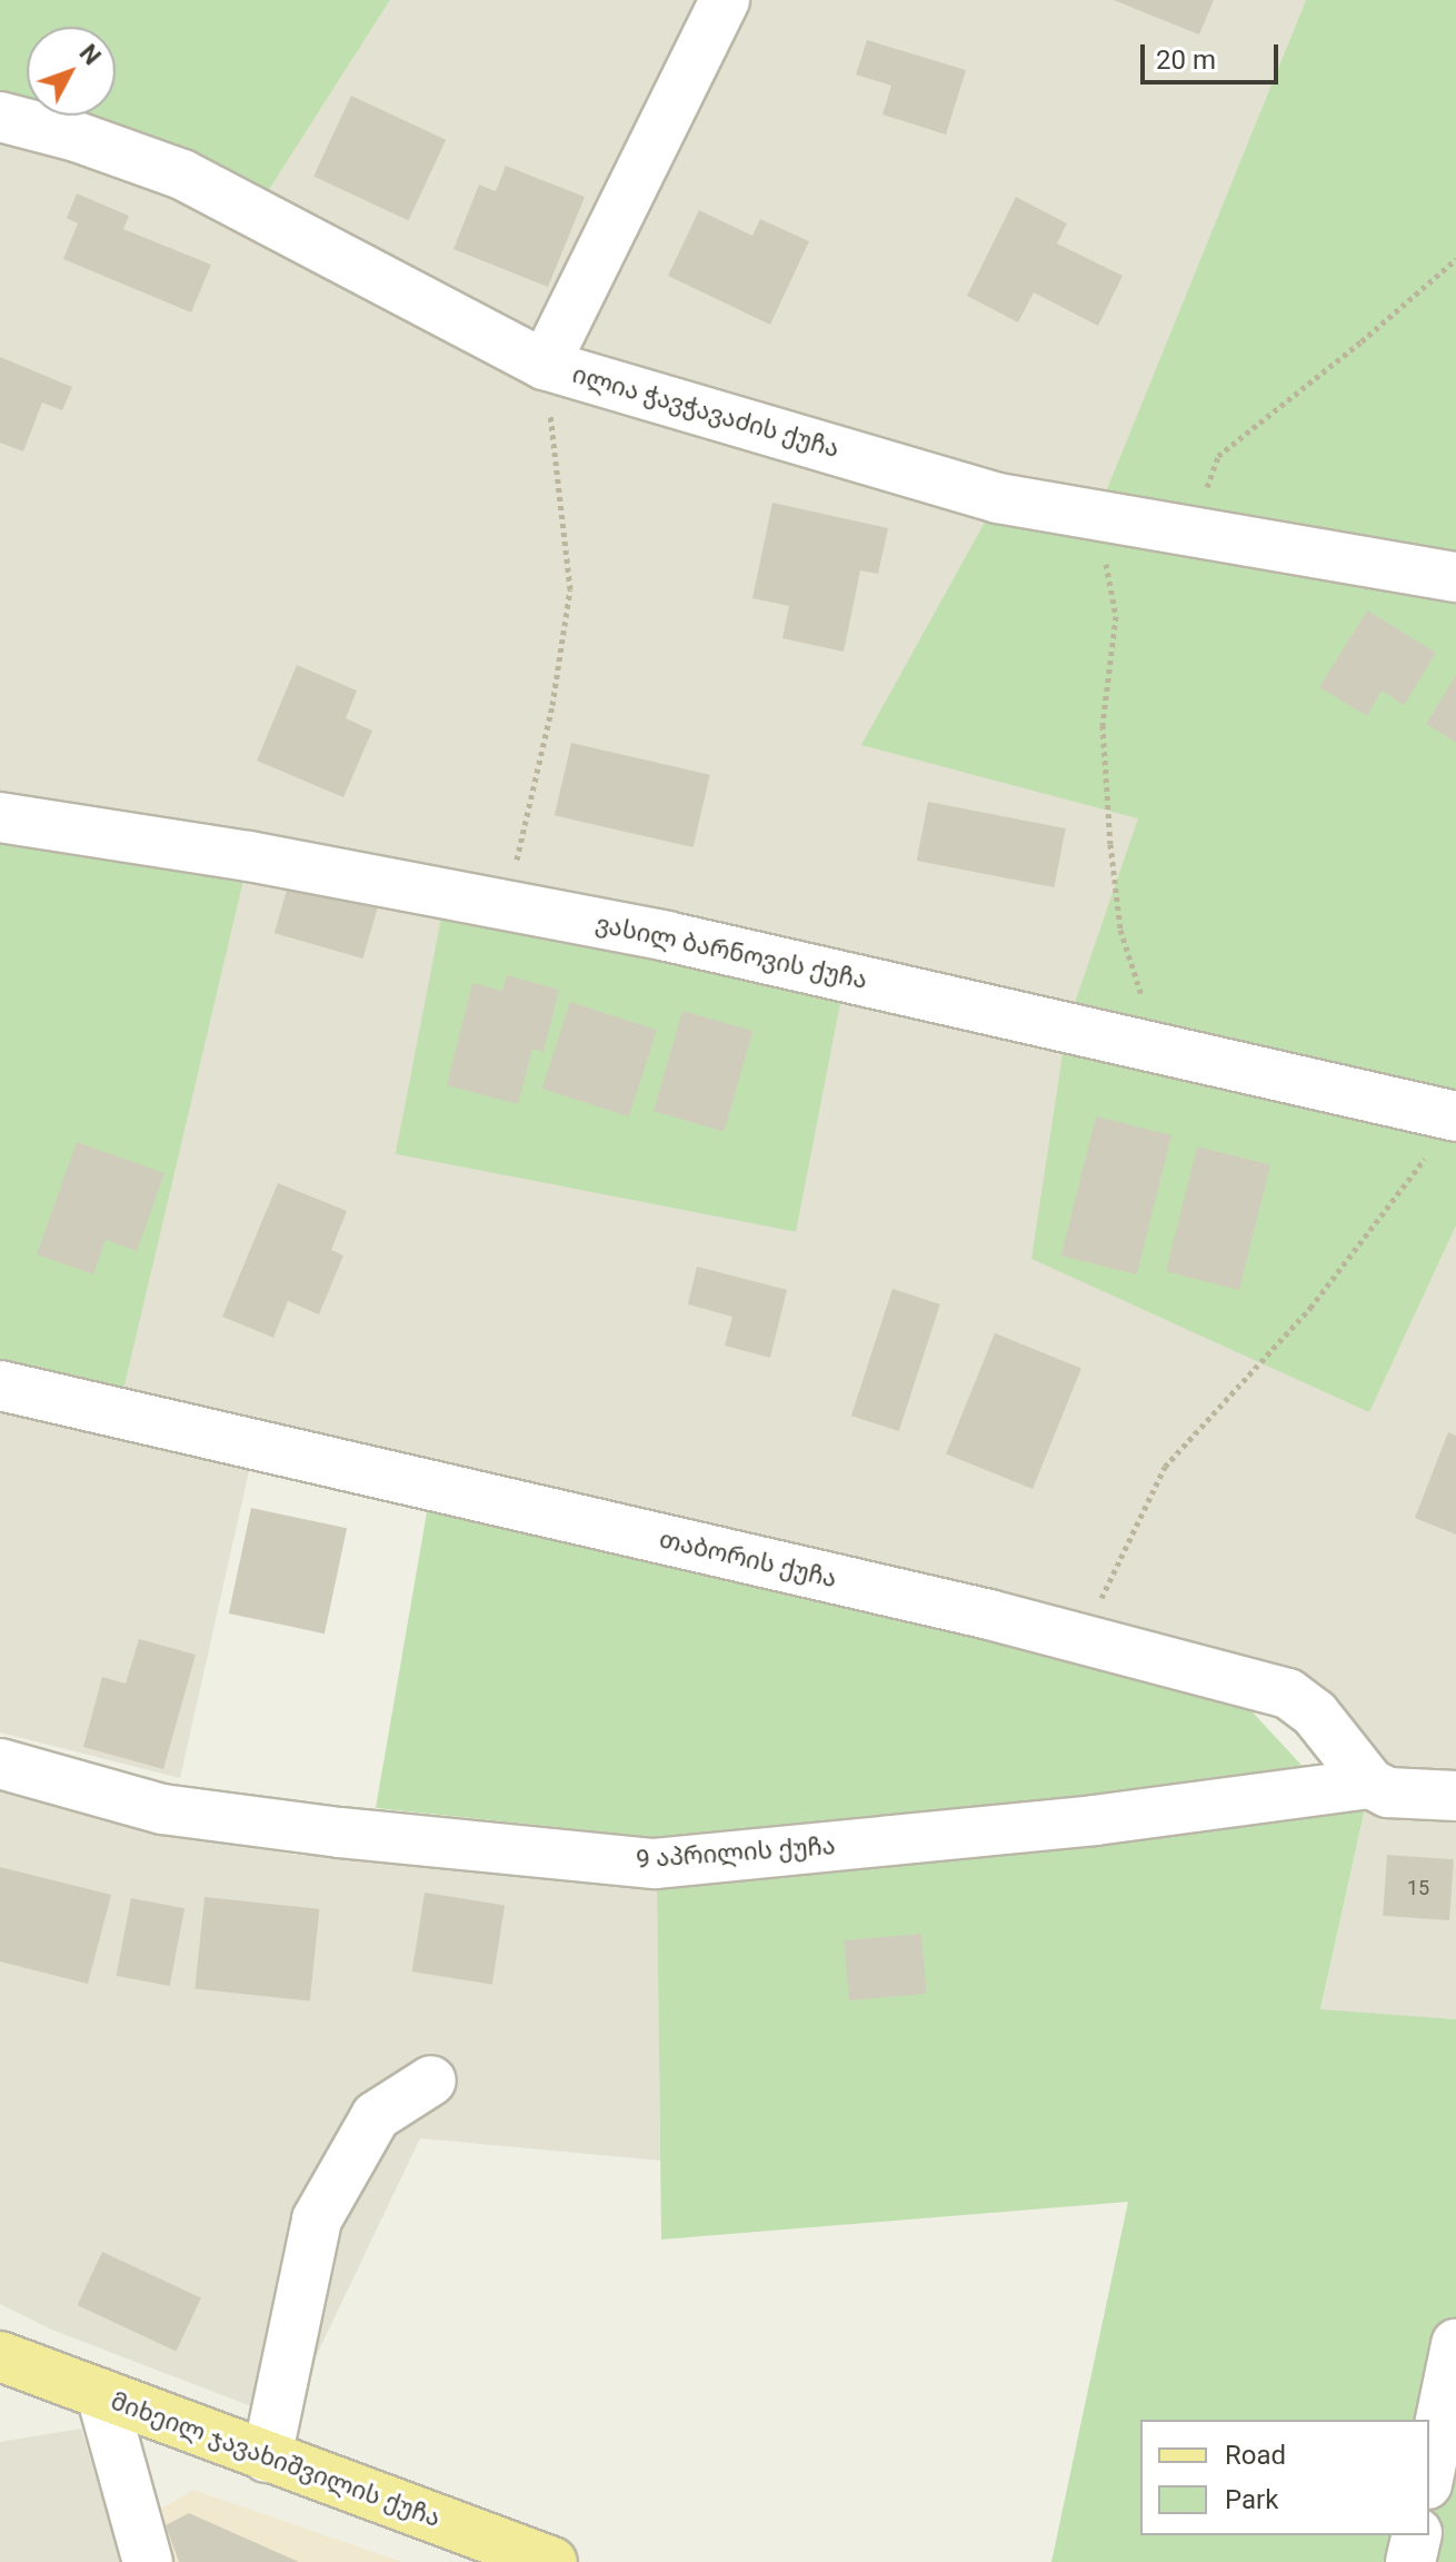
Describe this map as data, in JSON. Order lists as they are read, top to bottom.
{
  "streets": {
    "main road": ["მიხეილ ჯავახიშვილის ქუჩა"],
    "street": [
      "ილია ჭავჭავაძის ქუჩა",
      "ვასილ ბარნოვის ქუჩა",
      "თაბორის ქუჩა",
      "9 აპრილის ქუჩა"
    ]
  },
  "crossings": [
    ["თაბორის ქუჩა", "9 აპრილის ქუჩა"]
  ],
  "house_numbers": ["15"],
  "legend": ["Road", "Park"],
  "scale_bar": "20 m",
  "north": "top right"
}
